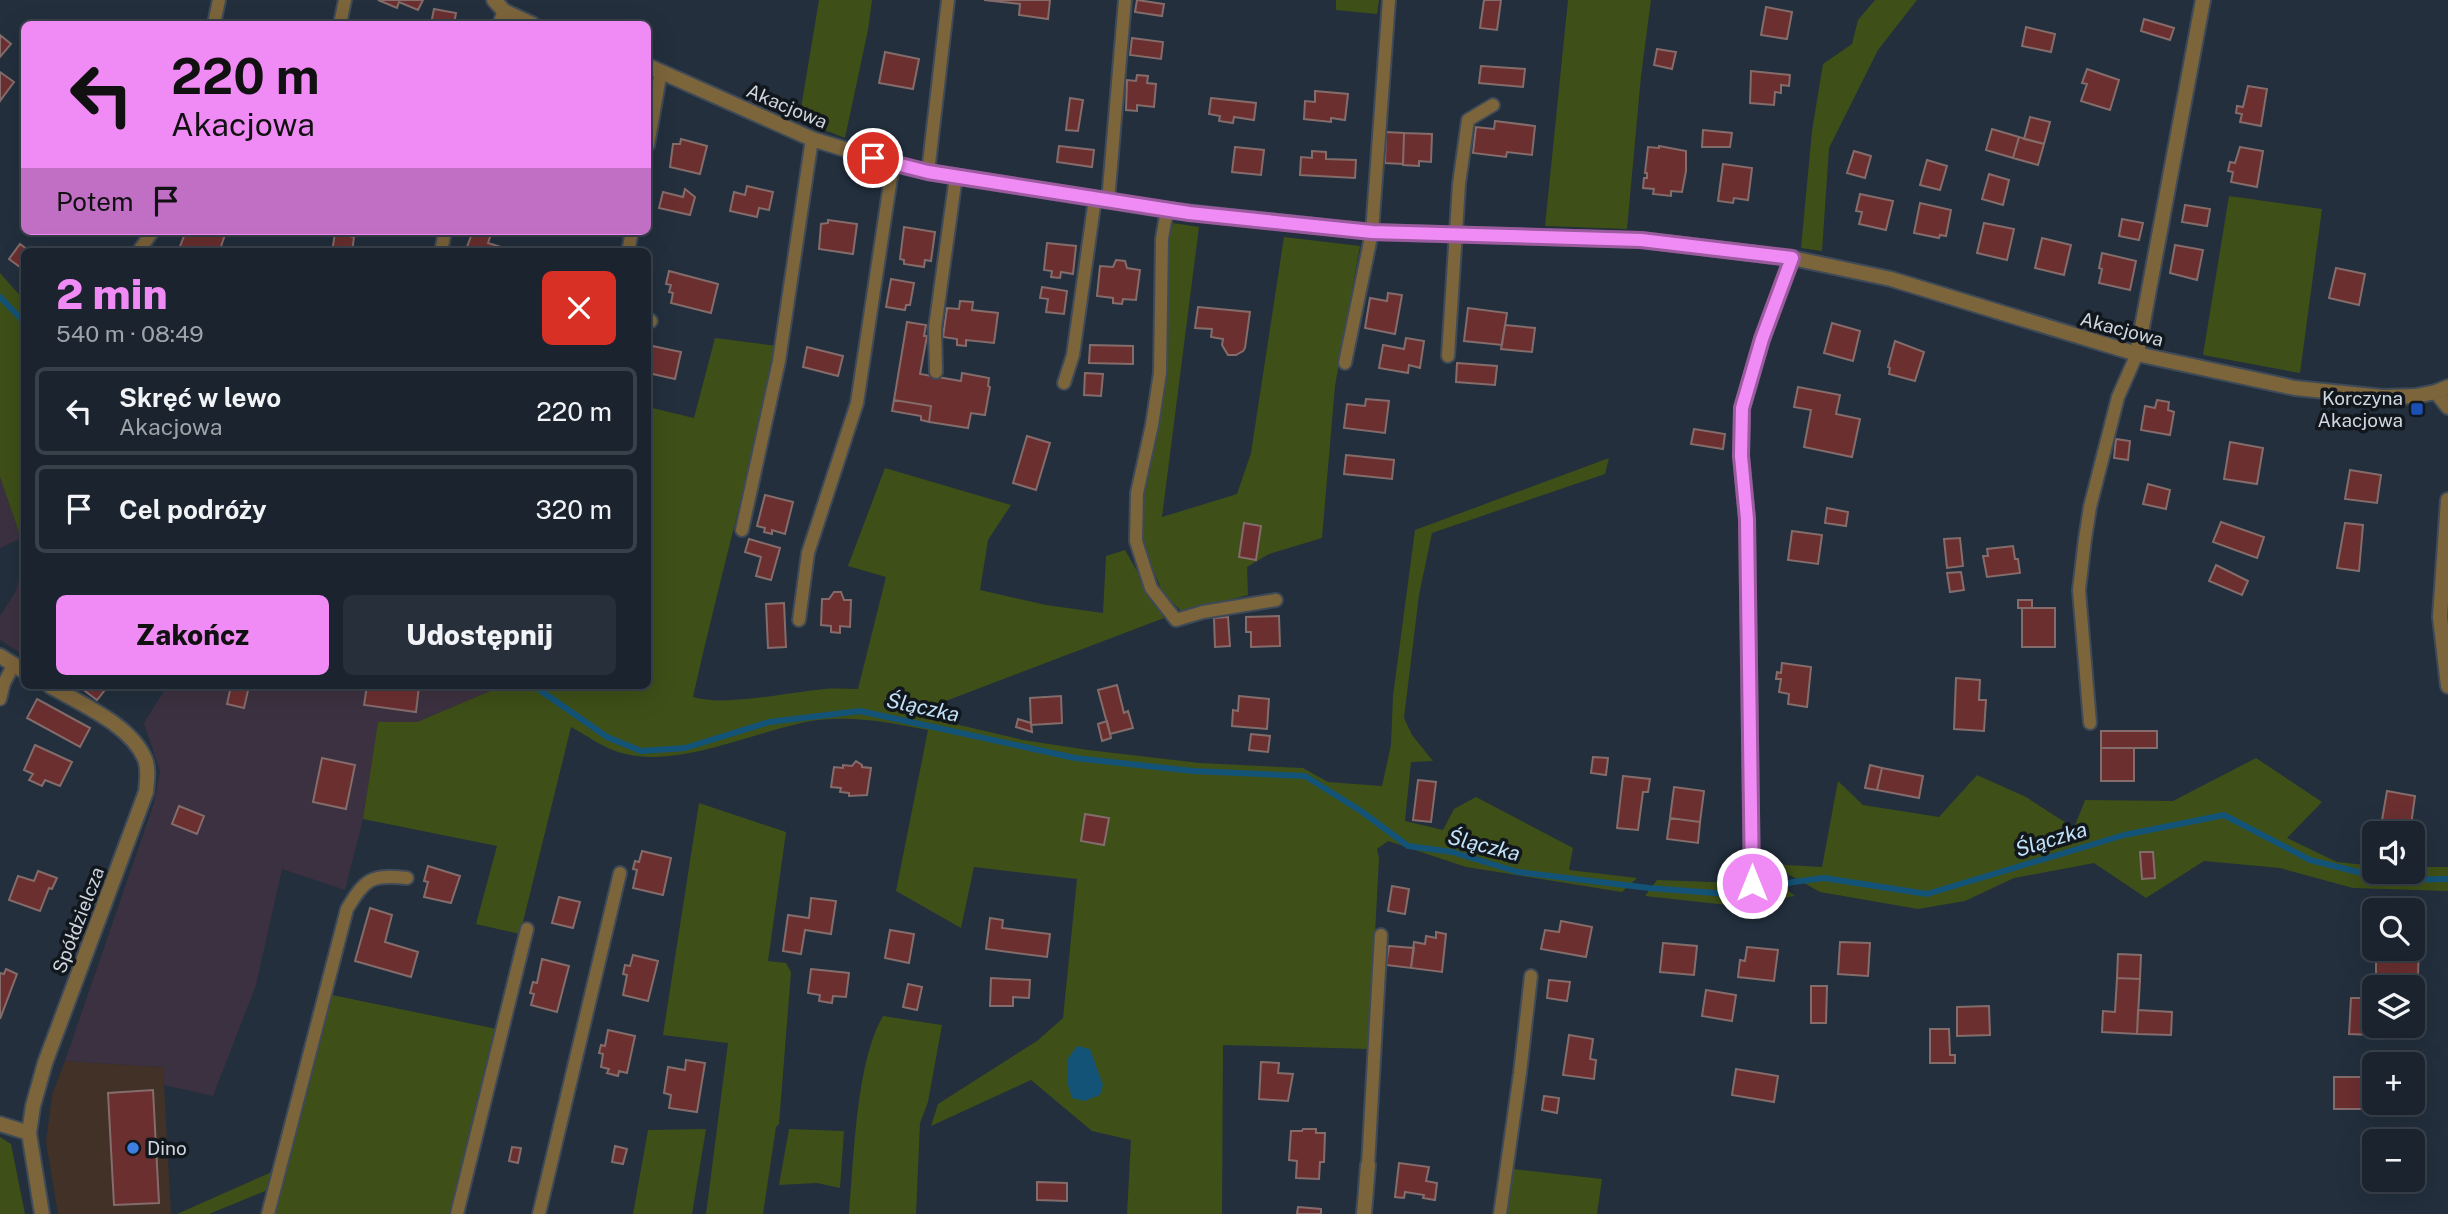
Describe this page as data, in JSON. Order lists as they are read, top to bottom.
{
  "streets": {
    "street": ["Akacjowa", "Spółdzielcza"]
  },
  "water": ["Ślączka"],
  "places": {
    "transit": ["Korczyna Akacjowa"],
    "other": ["Dino"]
  },
  "page": {
    "turn": ["220 m", "Akacjowa"],
    "then": "Potem",
    "heading": ["2 min", "540 m · 08:49"],
    "list": [
      {
        "name": "Skręć w lewo",
        "note": "Akacjowa",
        "value": "220 m"
      },
      {
        "name": "Cel podróży",
        "value": "320 m"
      }
    ],
    "buttons": ["Zakończ", "Udostępnij"],
    "map_buttons": ["+", "−"]
  }
}
